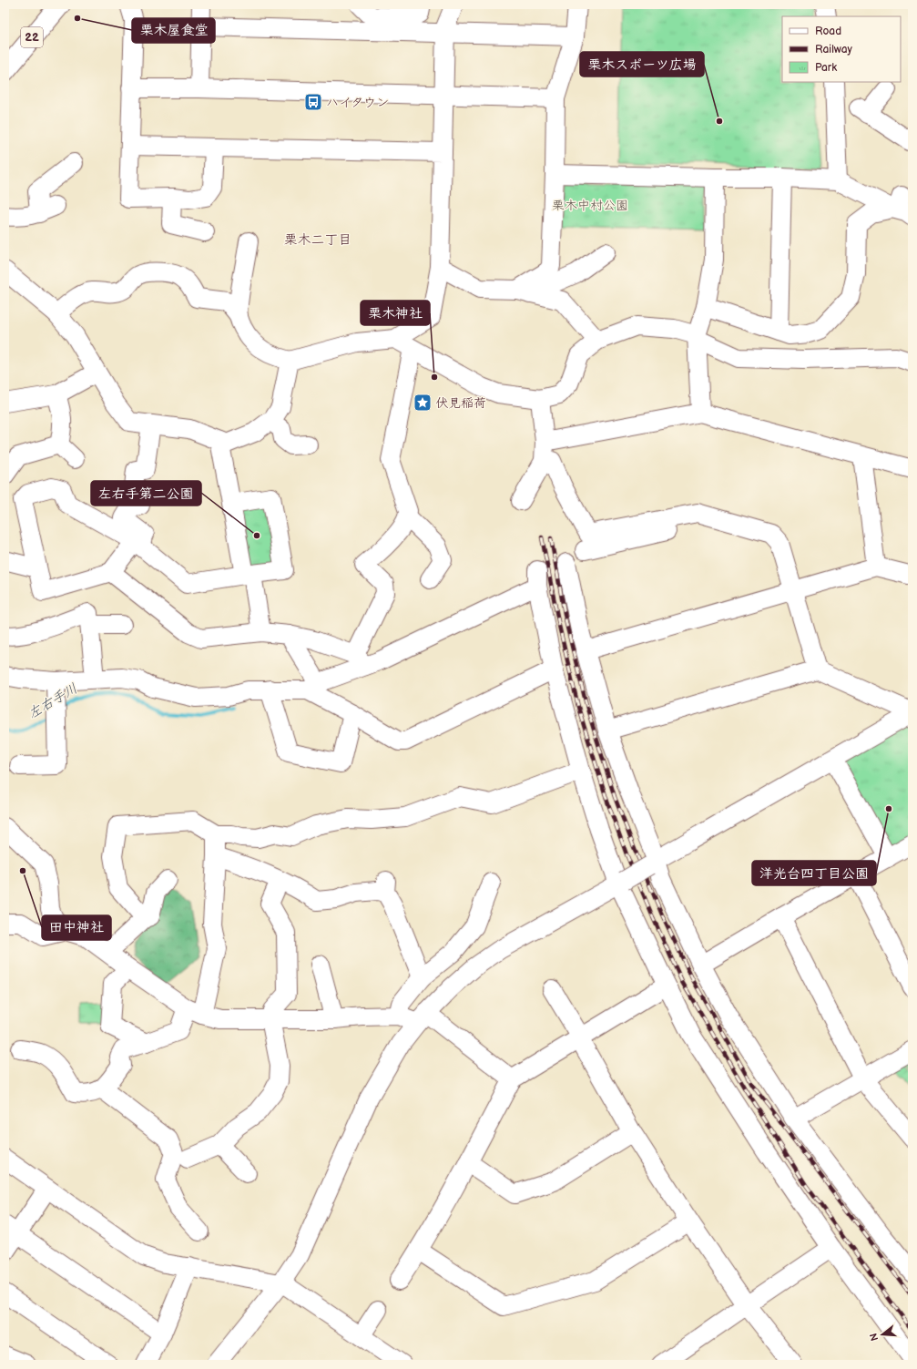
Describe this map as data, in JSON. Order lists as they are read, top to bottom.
{
  "streets": {
    "main road": ["22"]
  },
  "districts": ["栗木二丁目"],
  "water": ["左右手川"],
  "parks": ["栗木中村公園"],
  "places": {
    "other": [
      "栗木屋食堂",
      "栗木スポーツ広場",
      "栗木神社",
      "左右手第二公園",
      "洋光台四丁目公園",
      "田中神社"
    ],
    "bus stop": ["ハイタウン"],
    "place": ["伏見稲荷"]
  },
  "legend": ["Road", "Railway", "Park"],
  "north": "left"
}
